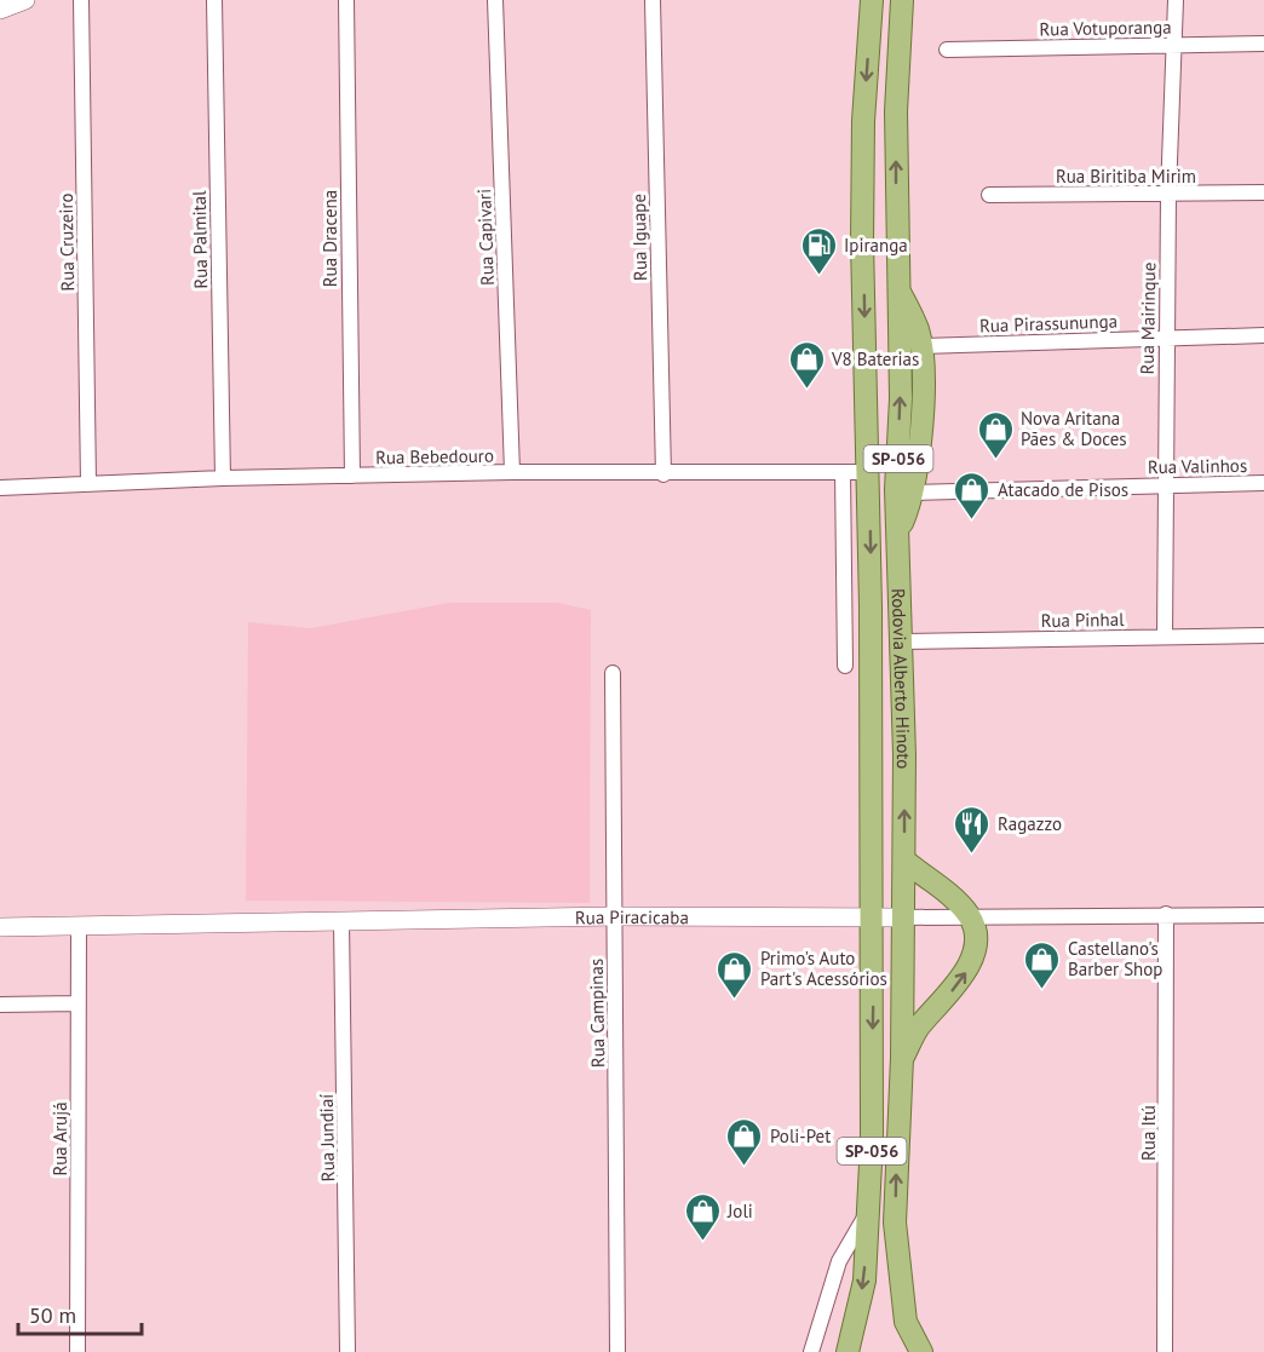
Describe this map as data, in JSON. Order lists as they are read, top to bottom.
{
  "streets": {
    "main road": ["SP-056", "Rodovia Alberto Hinoto"],
    "street": [
      "Rua Votuporanga",
      "Rua Biritiba Mirim",
      "Rua Capivari",
      "Rua Iguape",
      "Rua Dracena",
      "Rua Palmital",
      "Rua Cruzeiro",
      "Rua Mairinque",
      "Rua Pirassununga",
      "Rua Bebedouro",
      "Rua Valinhos",
      "Rua Pinhal",
      "Rua Piracicaba",
      "Rua Campinas",
      "Rua Itú",
      "Rua Jundiaí",
      "Rua Arujá"
    ]
  },
  "crossings": [
    ["Rua Votuporanga", "Rua Mairinque"],
    ["Rua Biritiba Mirim", "Rua Mairinque"],
    ["Rua Capivari", "Rua Bebedouro"],
    ["Rua Iguape", "Rua Bebedouro"],
    ["Rua Dracena", "Rua Bebedouro"],
    ["Rua Palmital", "Rua Bebedouro"],
    ["Rua Cruzeiro", "Rua Bebedouro"],
    ["Rua Mairinque", "Rua Pirassununga"],
    ["Rua Mairinque", "Rua Valinhos"],
    ["Rua Mairinque", "Rua Pinhal"],
    ["Rua Bebedouro", "Rodovia Alberto Hinoto"],
    ["Rua Pinhal", "Rodovia Alberto Hinoto"],
    ["Rodovia Alberto Hinoto", "Rua Piracicaba"],
    ["Rua Piracicaba", "Rua Campinas"],
    ["Rua Piracicaba", "Rua Itú"],
    ["Rua Piracicaba", "Rua Jundiaí"],
    ["Rua Piracicaba", "Rua Arujá"]
  ],
  "places": {
    "fuel station": ["Ipiranga"],
    "shop": [
      "V8 Baterias",
      "Nova Aritana Pães & Doces",
      "Atacado de Pisos",
      "Castellano's Barber Shop",
      "Primo's Auto Part's Acessórios",
      "Poli-Pet",
      "Joli"
    ],
    "restaurant": ["Ragazzo"]
  },
  "scale_bar": "50 m"
}
